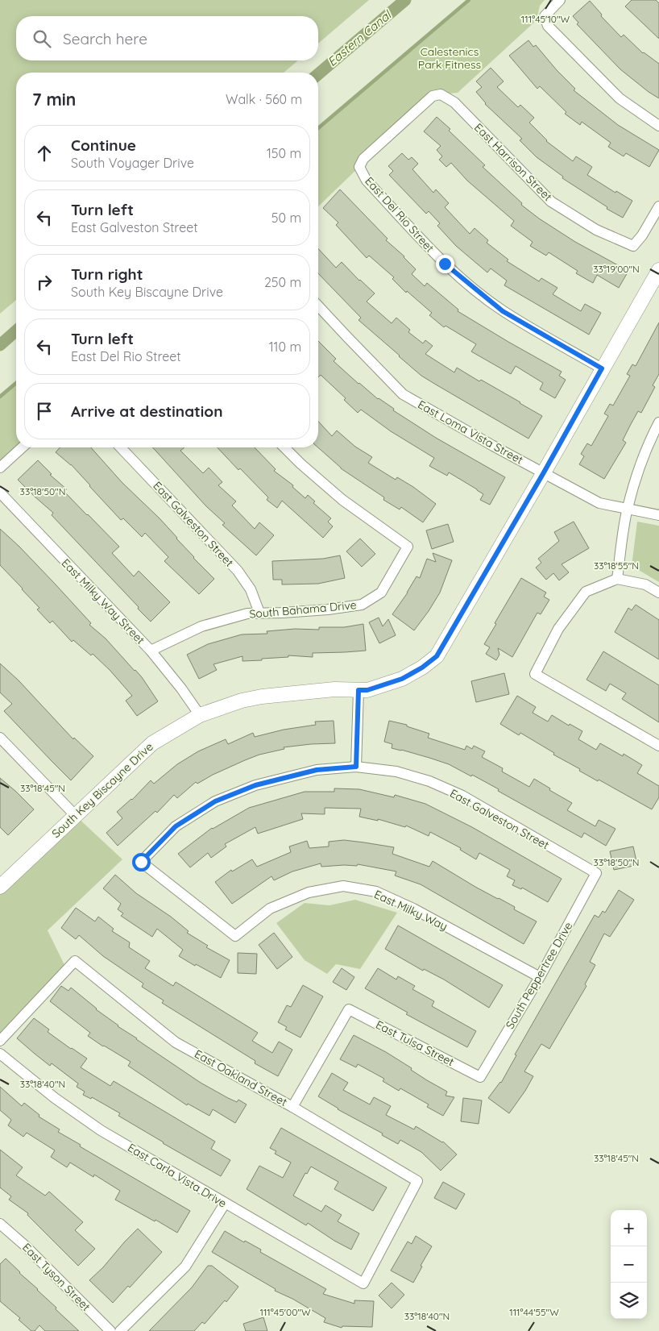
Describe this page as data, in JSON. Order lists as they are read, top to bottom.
{
  "streets": {
    "street": [
      "East Harrison Street",
      "East Del Rio Street",
      "East Loma Vista Street",
      "East Galveston Street",
      "East Milky Way Street",
      "South Bahama Drive",
      "South Key Biscayne Drive",
      "East Milky Way",
      "South Peppertree Drive",
      "East Tulsa Street",
      "East Oakland Street",
      "East Carla Vista Drive",
      "East Tyson Street"
    ]
  },
  "crossings": [
    ["East Harrison Street", "East Del Rio Street"],
    ["East Del Rio Street", "South Key Biscayne Drive"],
    ["East Loma Vista Street", "South Key Biscayne Drive"],
    ["East Galveston Street", "South Bahama Drive"],
    ["East Galveston Street", "East Milky Way"],
    ["East Galveston Street", "South Peppertree Drive"],
    ["East Milky Way Street", "South Bahama Drive"],
    ["East Milky Way Street", "South Key Biscayne Drive"],
    ["East Milky Way", "South Peppertree Drive"],
    ["South Peppertree Drive", "East Tulsa Street"],
    ["East Tulsa Street", "East Oakland Street"],
    ["East Oakland Street", "East Carla Vista Drive"]
  ],
  "water": ["Eastern Canal"],
  "parks": ["Calestenics Park Fitness"],
  "page": {
    "search": "Search here",
    "heading": ["7 min", "Walk · 560 m"],
    "list": [
      ["Continue", "South Voyager Drive", "150 m"],
      ["Turn left", "East Galveston Street", "50 m"],
      ["Turn right", "South Key Biscayne Drive", "250 m"],
      ["Turn left", "East Del Rio Street", "110 m"],
      "Arrive at destination"
    ],
    "map_buttons": ["+", "−"]
  },
  "coordinates": [
    "111°45'10\"W",
    "33°19'00\"N",
    "33°18'50\"N",
    "33°18'55\"N",
    "33°18'45\"N",
    "33°18'40\"N",
    "111°45'00\"W",
    "111°44'55\"W"
  ]
}
